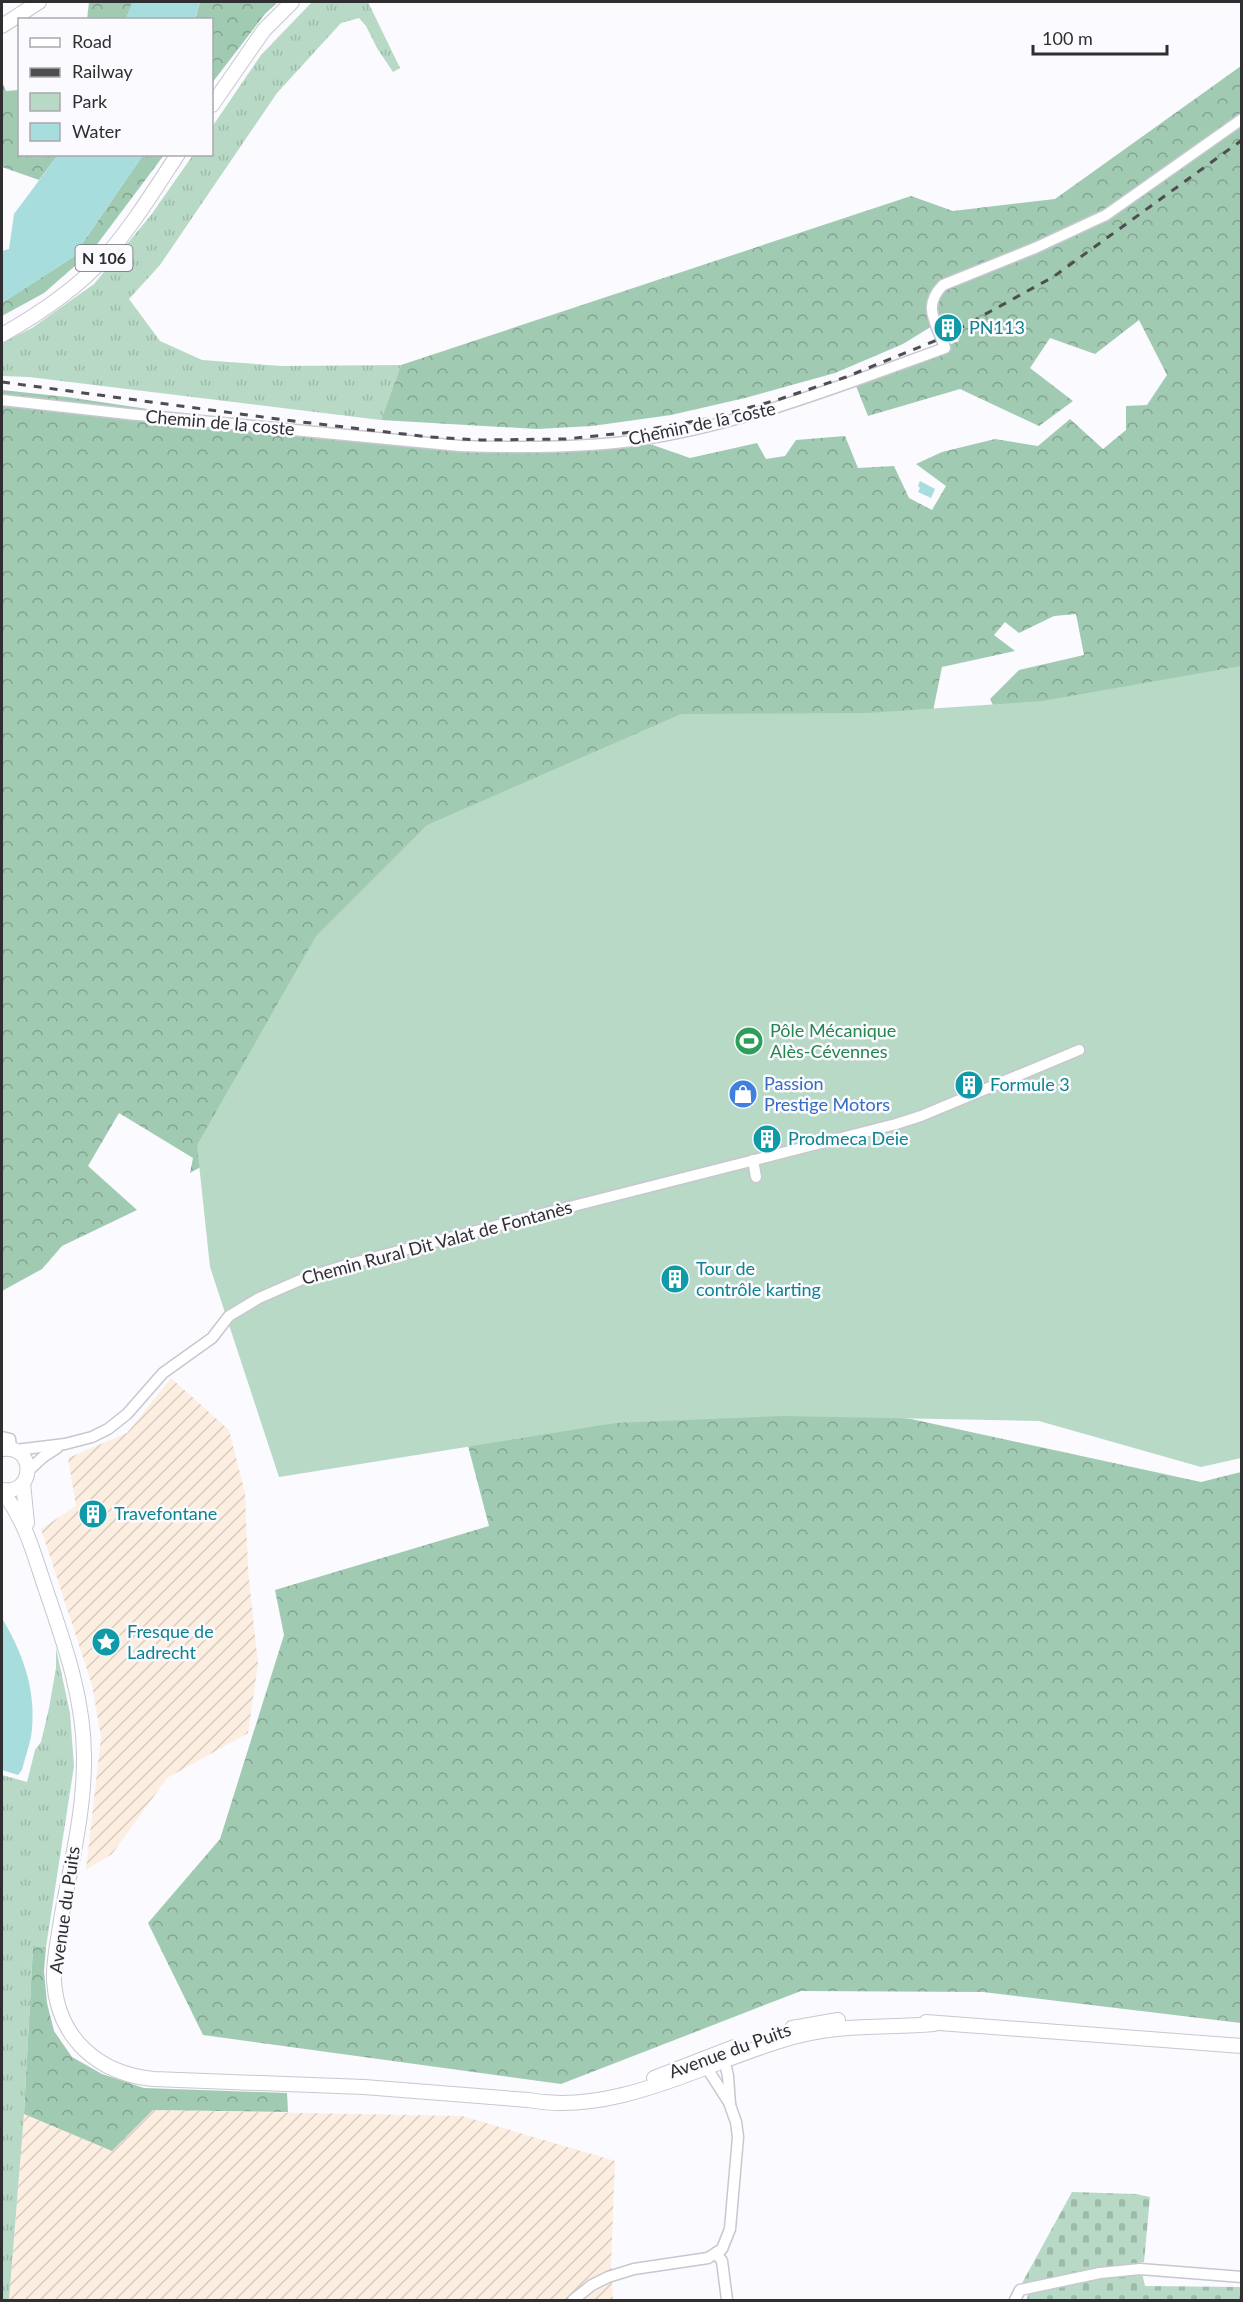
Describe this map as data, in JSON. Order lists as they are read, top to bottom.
{
  "streets": {
    "main road": ["N 106", "Avenue du Puits"],
    "street": ["Chemin de la coste", "Chemin Rural Dit Valat de Fontanès"]
  },
  "crossings": [
    ["Chemin Rural Dit Valat de Fontanès", "Avenue du Puits"]
  ],
  "places": {
    "building": [
      "PN113",
      "Formule 3",
      "Prodmeca Deie",
      "Tour de contrôle karting",
      "Travefontane"
    ],
    "sports": ["Pôle Mécanique Alès-Cévennes"],
    "shop": ["Passion Prestige Motors"],
    "place": ["Fresque de Ladrecht"]
  },
  "legend": [
    "Road",
    "Railway",
    "Park",
    "Water"
  ],
  "scale_bar": "100 m"
}
